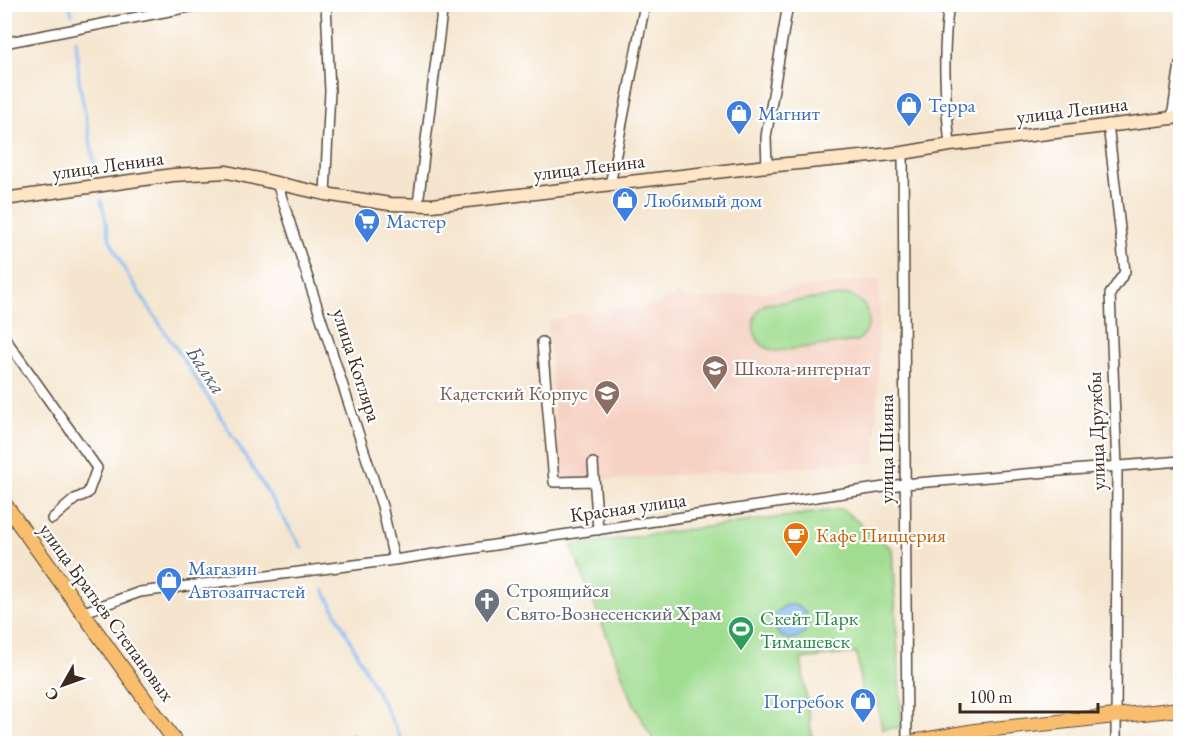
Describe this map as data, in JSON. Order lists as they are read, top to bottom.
{
  "streets": {
    "main road": ["улица Ленина", "улица Братьев Степановых"],
    "street": [
      "улица Котляра",
      "улица Дружбы",
      "улица Шияна",
      "Красная улица"
    ]
  },
  "crossings": [
    ["улица Ленина", "улица Котляра"],
    ["улица Ленина", "улица Дружбы"],
    ["улица Ленина", "улица Шияна"],
    ["улица Котляра", "Красная улица"],
    ["улица Дружбы", "Красная улица"],
    ["улица Шияна", "Красная улица"],
    ["Красная улица", "улица Братьев Степановых"]
  ],
  "water": ["Балка"],
  "places": {
    "shop": [
      "Терра",
      "Магнит",
      "Любимый дом",
      "Магазин Автозапчастей",
      "Погребок"
    ],
    "supermarket": ["Мастер"],
    "school or university": ["Школа-интернат", "Кадетский Корпус"],
    "cafe": ["Кафе Пиццерия"],
    "church": ["Строящийся Свято-Вознесенский Храм"],
    "sports": ["Скейт Парк Тимашевск"]
  },
  "scale_bar": "100 m",
  "north": "bottom left"
}
